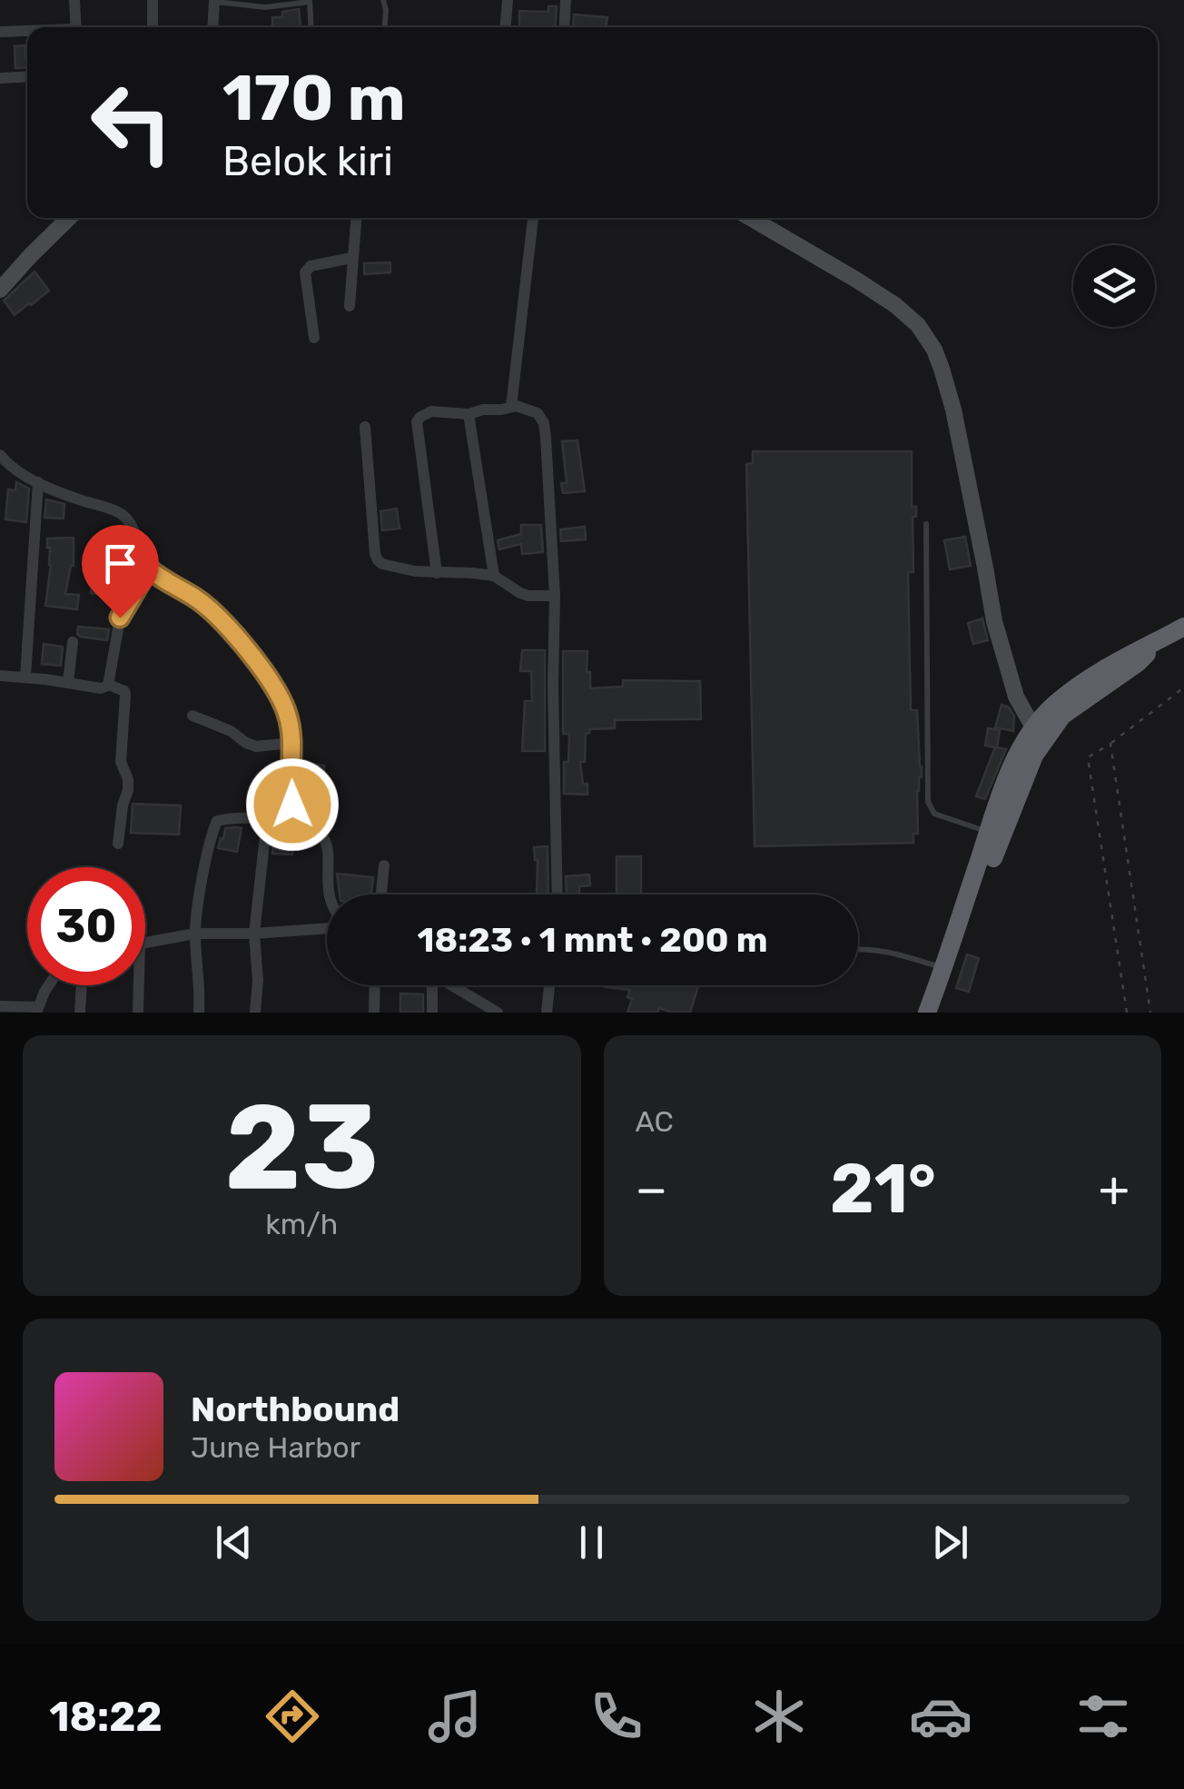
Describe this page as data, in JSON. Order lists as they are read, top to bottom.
{
  "page": {
    "turn": ["170 m", "Belok kiri"],
    "limit": "30",
    "trip": "18:23 · 1 mnt · 200 m",
    "tile": [
      ["23", "km/h"],
      "AC"
    ],
    "heat": ["−", "21°", "+"],
    "song": ["Northbound", "June Harbor"],
    "tabs": "18:22"
  }
}
